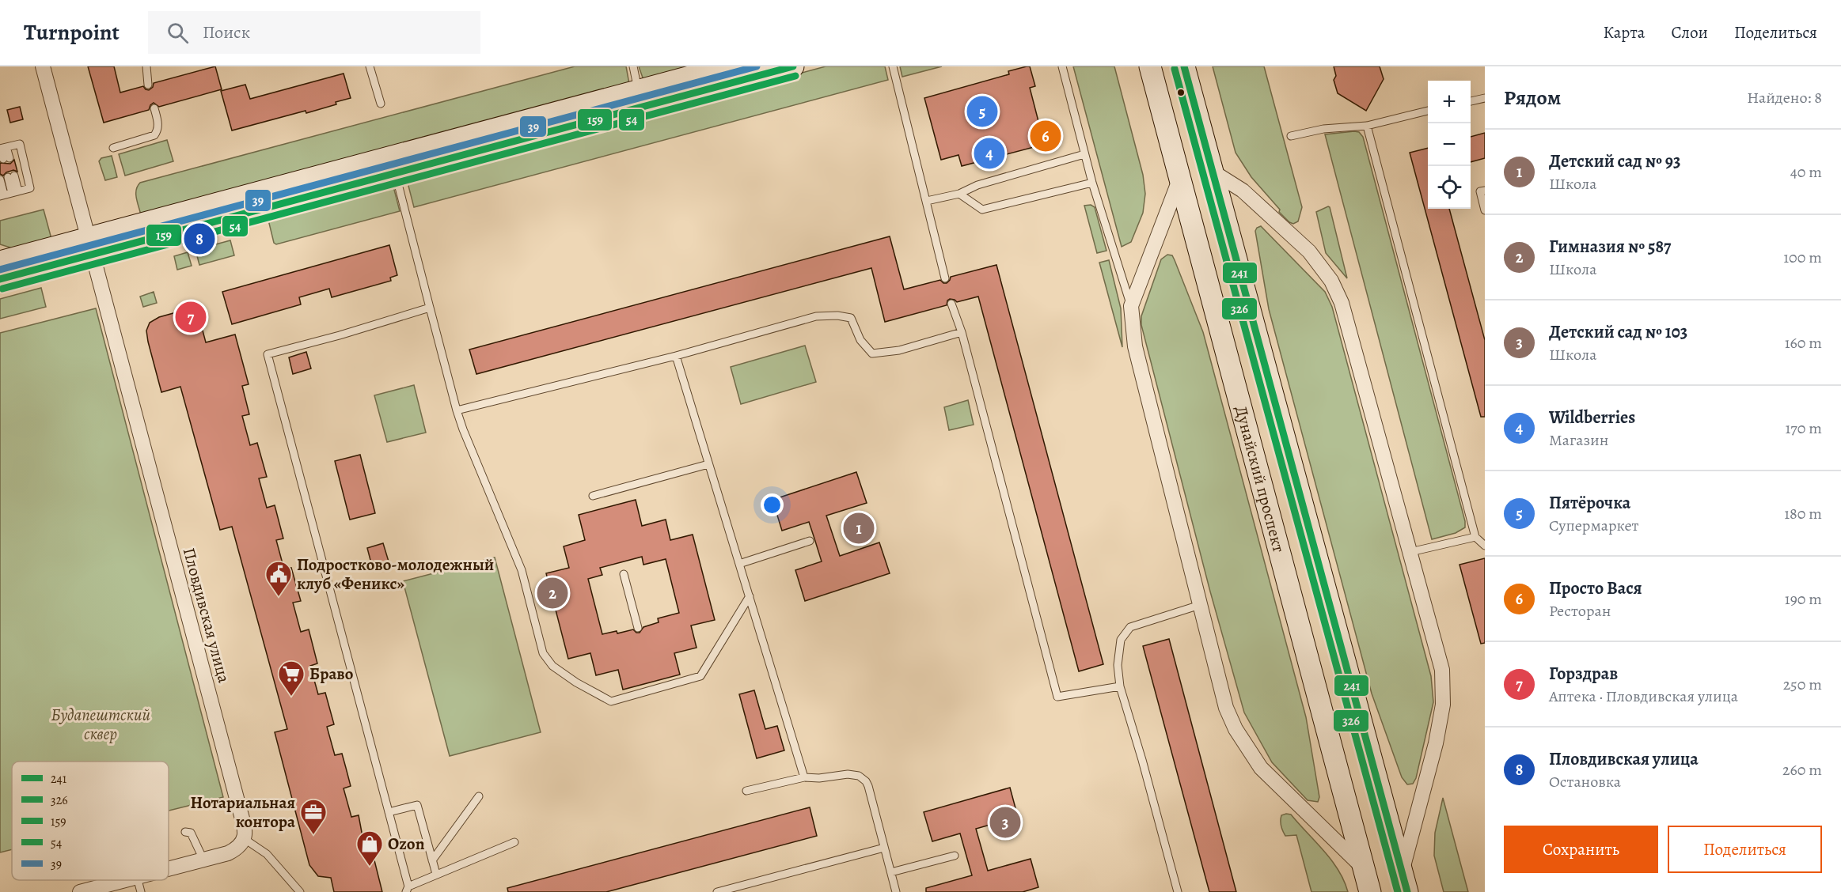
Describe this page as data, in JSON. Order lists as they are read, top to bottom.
{
  "streets": {
    "main road": ["Дунайский проспект"],
    "street": ["Пловдивская улица"]
  },
  "parks": ["Будапештский сквер"],
  "places": {
    "public building": ["Подростково-молодежный клуб «Феникс»"],
    "supermarket": ["Браво"],
    "office": ["Нотариальная контора"],
    "shop": ["Ozon"]
  },
  "lines": [
    "transit line 241",
    "transit line 159",
    "transit line 39",
    "transit line 326",
    "transit line 54"
  ],
  "legend": [
    "241",
    "326",
    "159",
    "54",
    "39"
  ],
  "page": {
    "header": "Turnpoint",
    "search": "Поиск",
    "nav": ["Карта", "Слои", "Поделиться"],
    "heading": ["Рядом", "Найдено: 8"],
    "map_buttons": ["+", "−"],
    "pins": [
      "5",
      "6",
      "4",
      "8",
      "7",
      "1",
      "2",
      "3"
    ],
    "list": [
      {
        "mark": "1",
        "name": "Детский сад № 93",
        "note": "Школа",
        "value": "40 m"
      },
      {
        "mark": "2",
        "name": "Гимназия № 587",
        "note": "Школа",
        "value": "100 m"
      },
      {
        "mark": "3",
        "name": "Детский сад № 103",
        "note": "Школа",
        "value": "160 m"
      },
      {
        "mark": "4",
        "name": "Wildberries",
        "note": "Магазин",
        "value": "170 m"
      },
      {
        "mark": "5",
        "name": "Пятёрочка",
        "note": "Супермаркет",
        "value": "180 m"
      },
      {
        "mark": "6",
        "name": "Просто Вася",
        "note": "Ресторан",
        "value": "190 m"
      },
      {
        "mark": "7",
        "name": "Горздрав",
        "note": "Аптека · Пловдивская улица",
        "value": "250 m"
      },
      {
        "mark": "8",
        "name": "Пловдивская улица",
        "note": "Остановка",
        "value": "260 m"
      }
    ],
    "buttons": ["Сохранить", "Поделиться"]
  }
}
